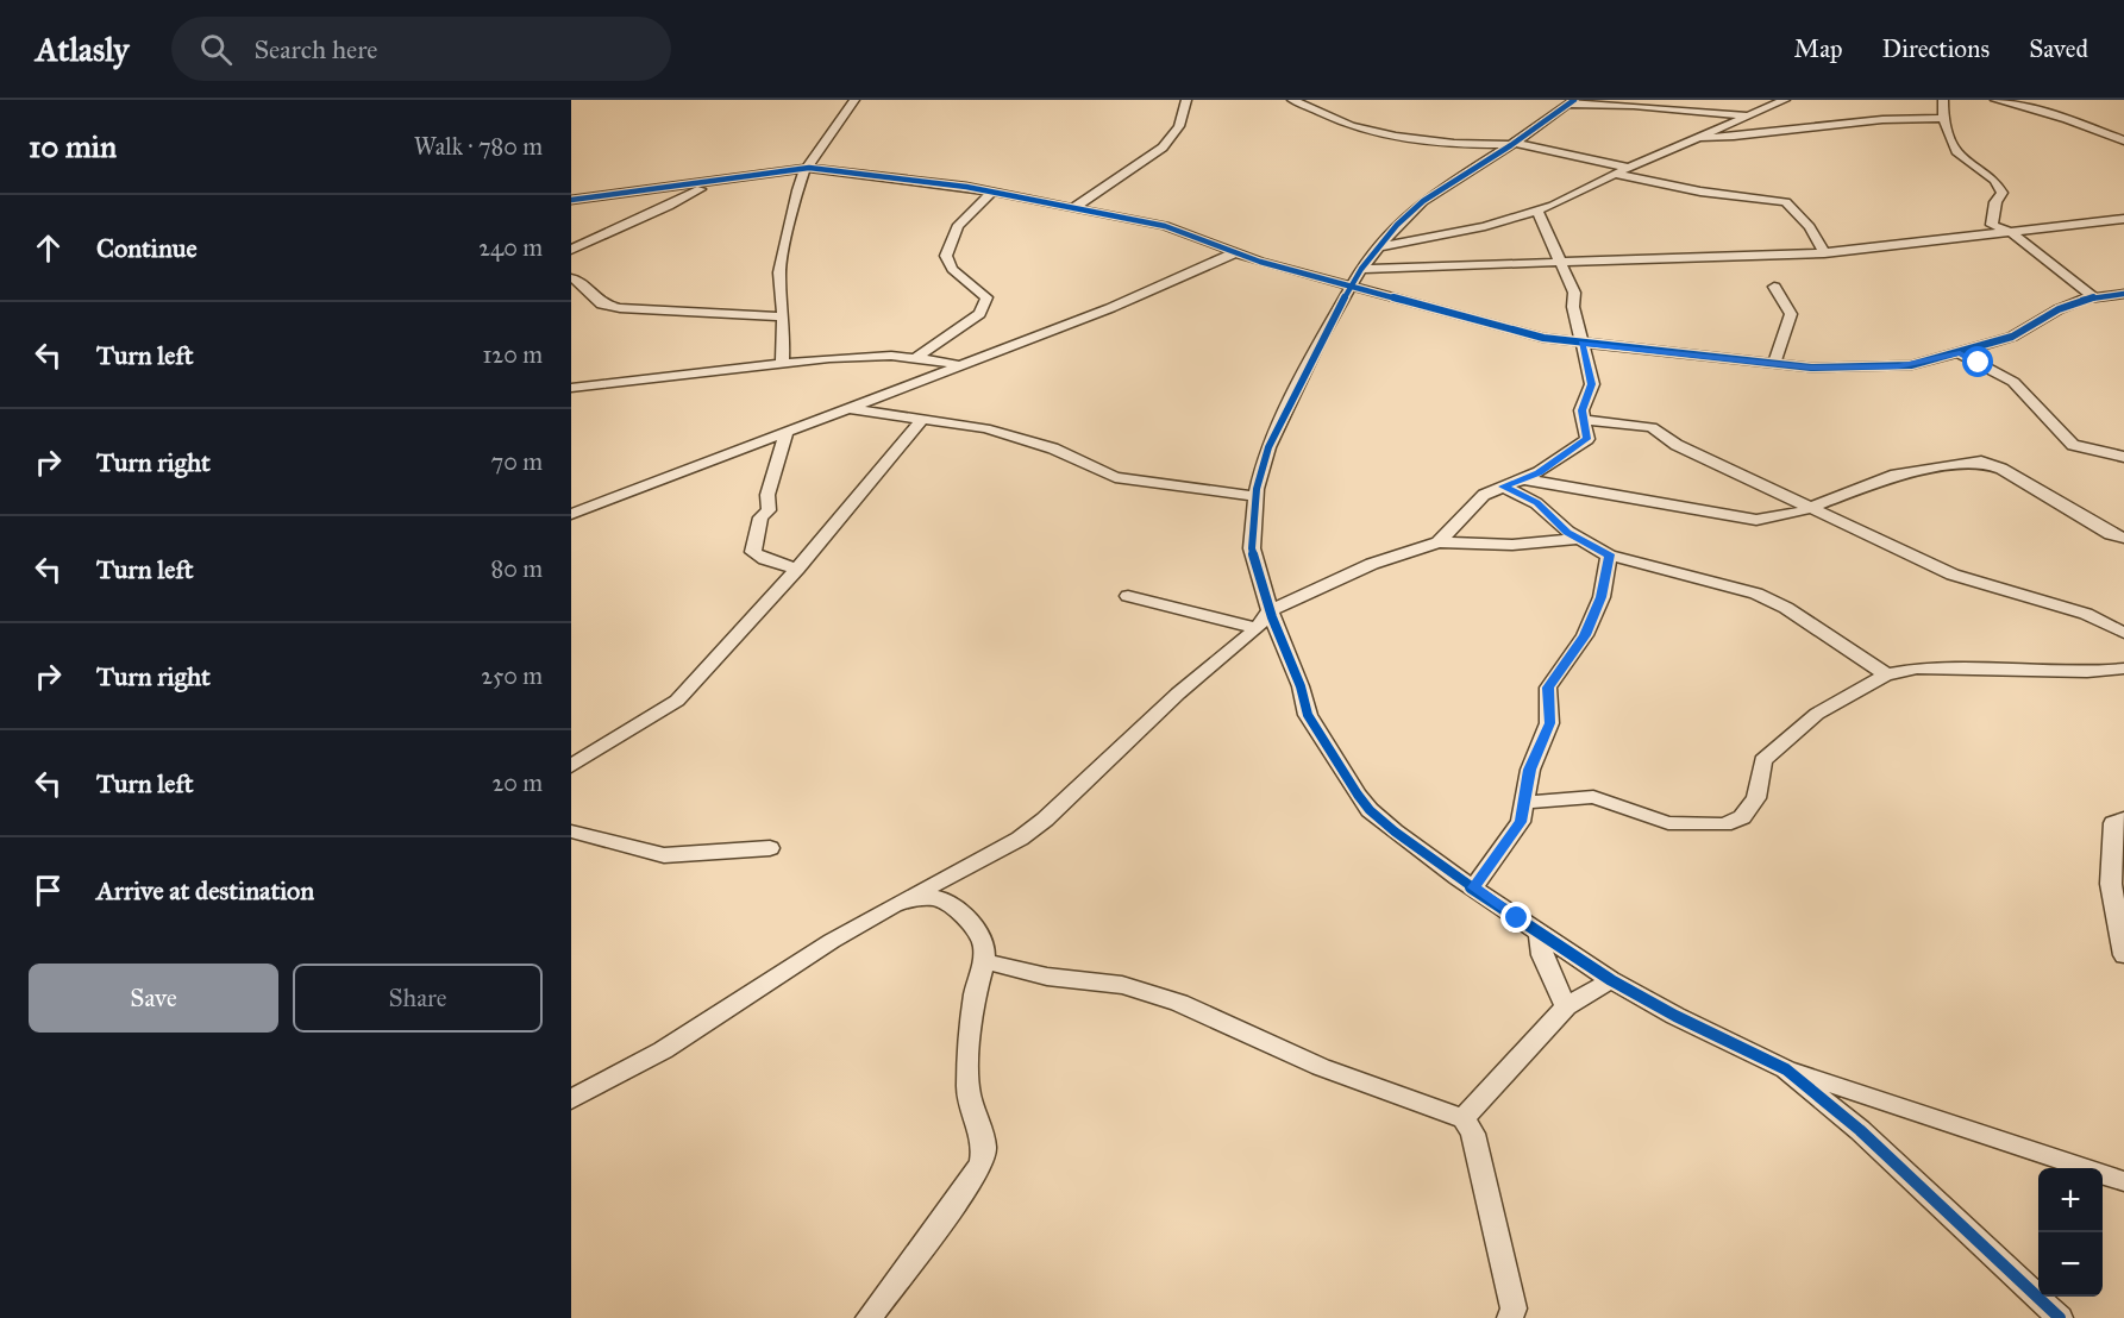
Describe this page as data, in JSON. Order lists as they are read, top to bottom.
{
  "page": {
    "header": "Atlasly",
    "search": "Search here",
    "nav": ["Map", "Directions", "Saved"],
    "heading": ["10 min", "Walk · 780 m"],
    "list": [
      ["Continue", "240 m"],
      ["Turn left", "120 m"],
      ["Turn right", "70 m"],
      ["Turn left", "80 m"],
      ["Turn right", "250 m"],
      ["Turn left", "20 m"],
      "Arrive at destination"
    ],
    "buttons": ["Save", "Share"],
    "map_buttons": ["+", "−"]
  }
}
